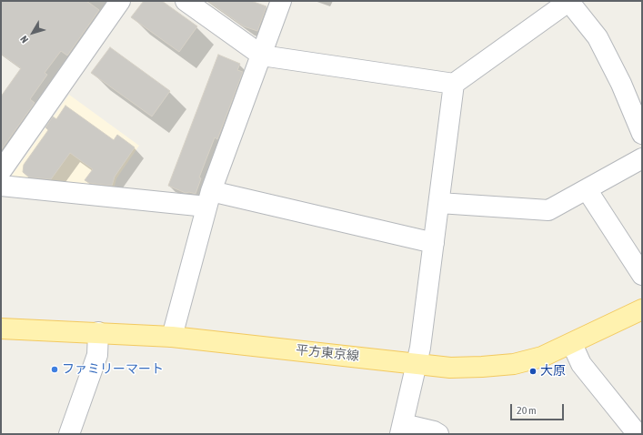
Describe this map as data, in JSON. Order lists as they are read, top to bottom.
{
  "streets": {
    "main road": ["平方東京線"]
  },
  "places": ["ファミリーマート", "大原"],
  "scale_bar": "20 m",
  "north": "bottom left"
}
